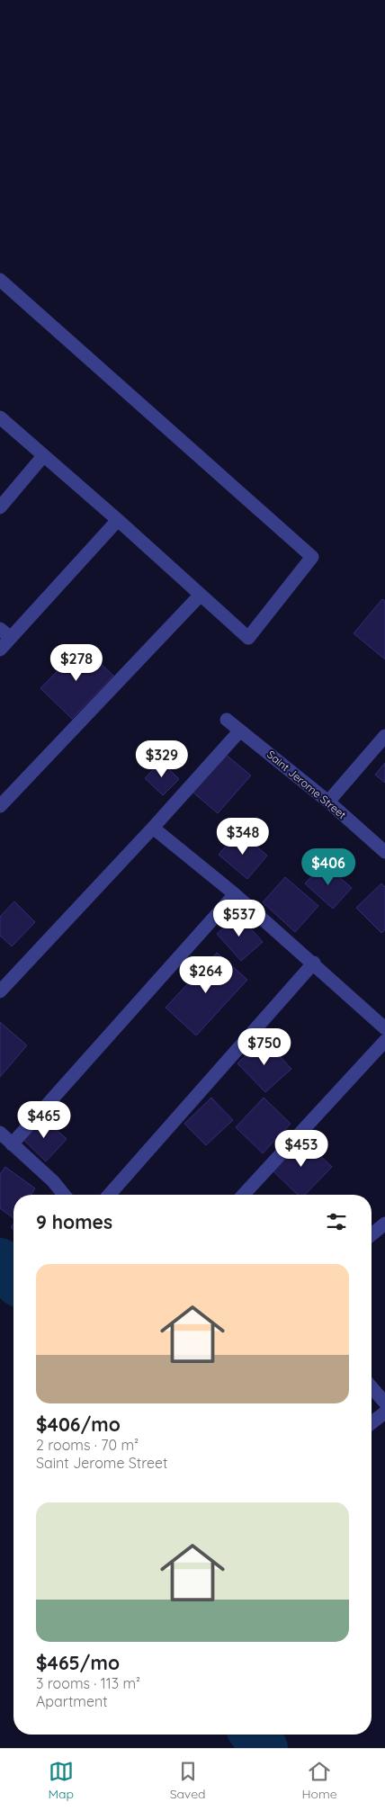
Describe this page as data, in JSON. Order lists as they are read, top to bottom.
{
  "streets": {
    "street": ["Saint Jerome Street"]
  },
  "page": {
    "price": [
      "$278",
      "$329",
      "$348",
      "$406",
      "$537",
      "$264",
      "$750",
      "$465",
      "$453"
    ],
    "heading": "9 homes",
    "list": [
      {
        "name": "$406/mo",
        "note": "2 rooms · 70 m² · Saint Jerome Street"
      },
      {
        "name": "$465/mo",
        "note": "3 rooms · 113 m² · Apartment"
      }
    ],
    "tabs": ["Map", "Saved", "Home"]
  }
}
